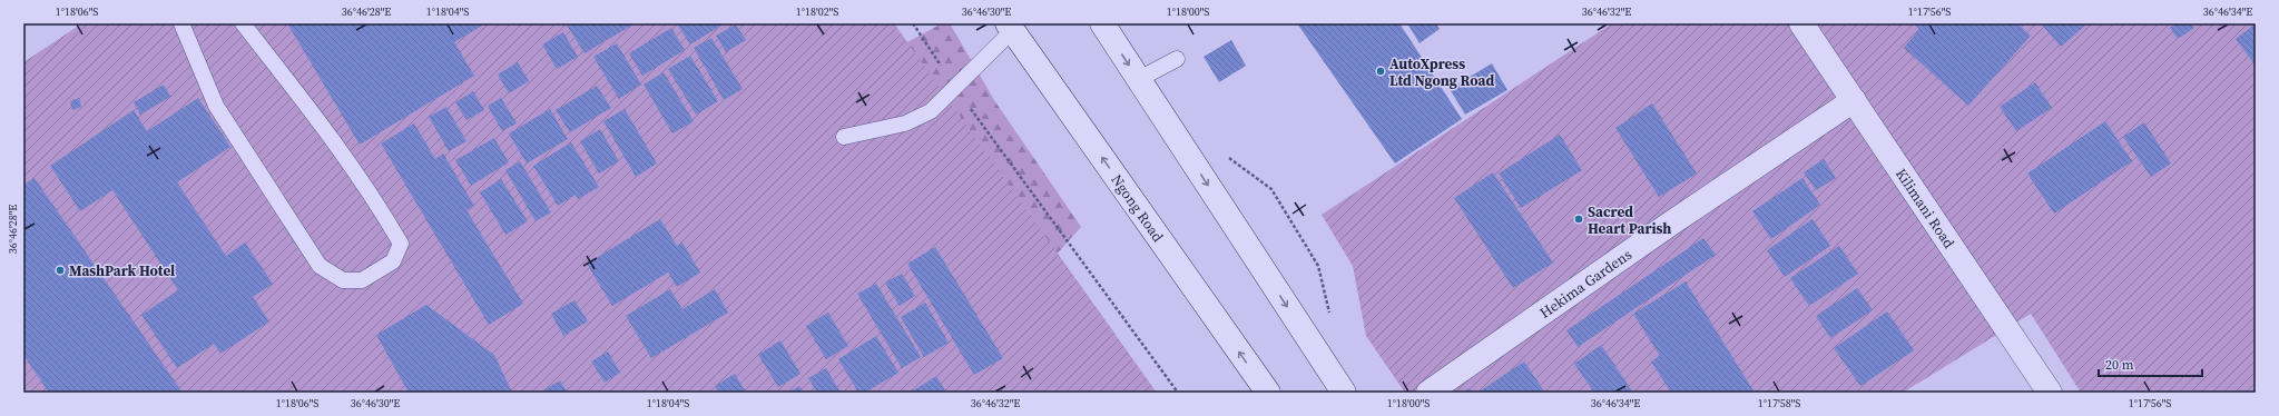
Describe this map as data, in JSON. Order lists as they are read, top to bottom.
{
  "streets": {
    "street": ["Ngong Road", "Kilimani Road", "Hekima Gardens"]
  },
  "crossings": [
    ["Kilimani Road", "Hekima Gardens"]
  ],
  "places": ["AutoXpress Ltd Ngong Road", "Sacred Heart Parish", "MashPark Hotel"],
  "scale_bar": "20 m",
  "coordinates": [
    "1°18'06\"S",
    "36°46'28\"E",
    "1°18'04\"S",
    "1°18'02\"S",
    "36°46'30\"E",
    "1°18'00\"S",
    "36°46'32\"E",
    "1°17'56\"S",
    "36°46'34\"E",
    "1°17'58\"S"
  ]
}
